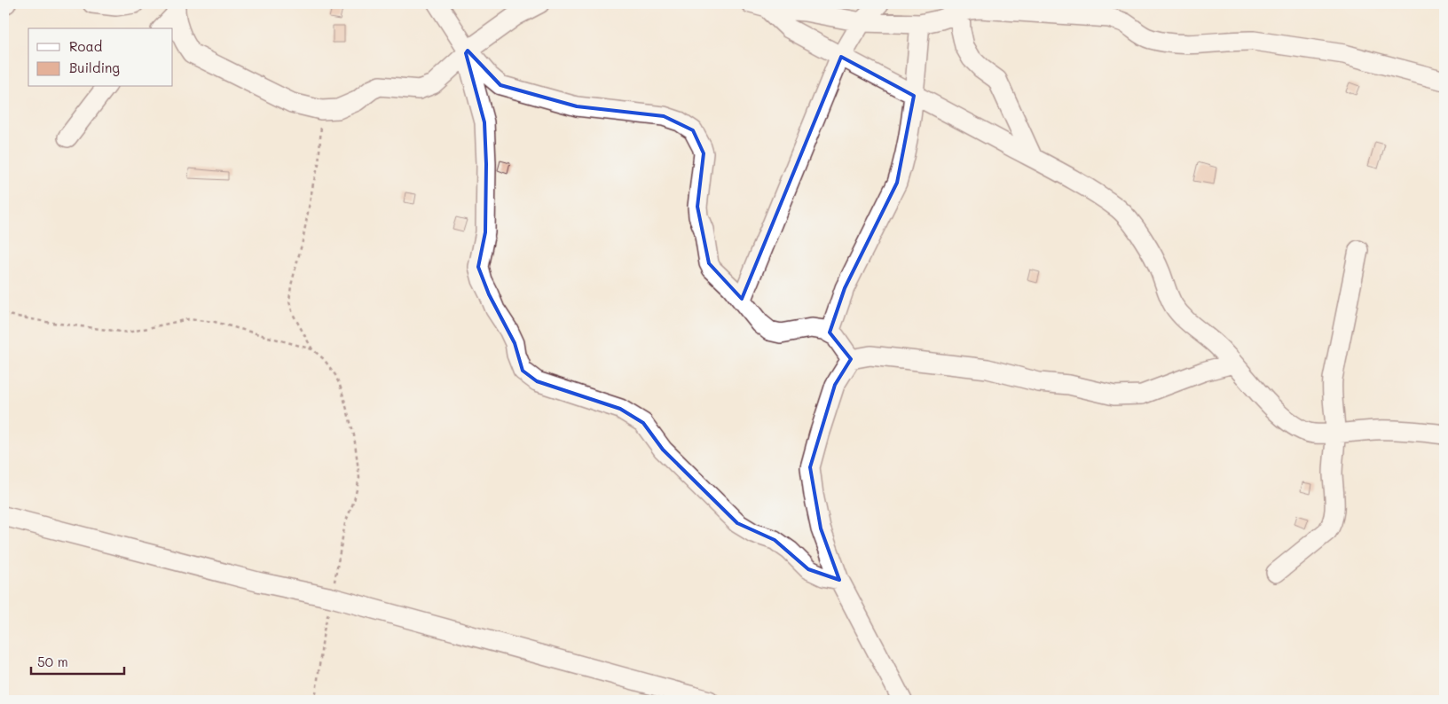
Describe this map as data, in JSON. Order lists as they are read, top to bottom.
{
  "legend": ["Road", "Building"],
  "scale_bar": "50 m"
}
